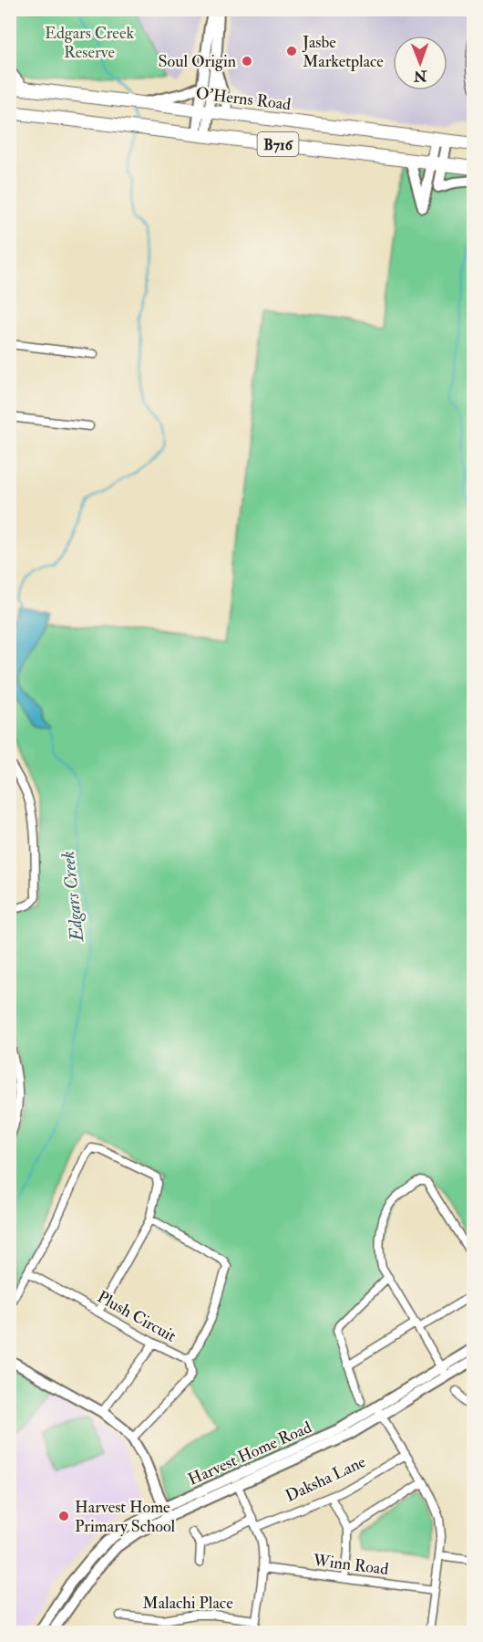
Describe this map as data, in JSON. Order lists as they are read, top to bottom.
{
  "streets": {
    "main road": ["O'Herns Road", "B716"],
    "street": [
      "Plush Circuit",
      "Harvest Home Road",
      "Daksha Lane",
      "Winn Road",
      "Malachi Place"
    ]
  },
  "water": ["Edgars Creek"],
  "parks": ["Edgars Creek Reserve"],
  "places": ["Jasbe Marketplace", "Soul Origin", "Harvest Home Primary School"],
  "north": "bottom"
}
